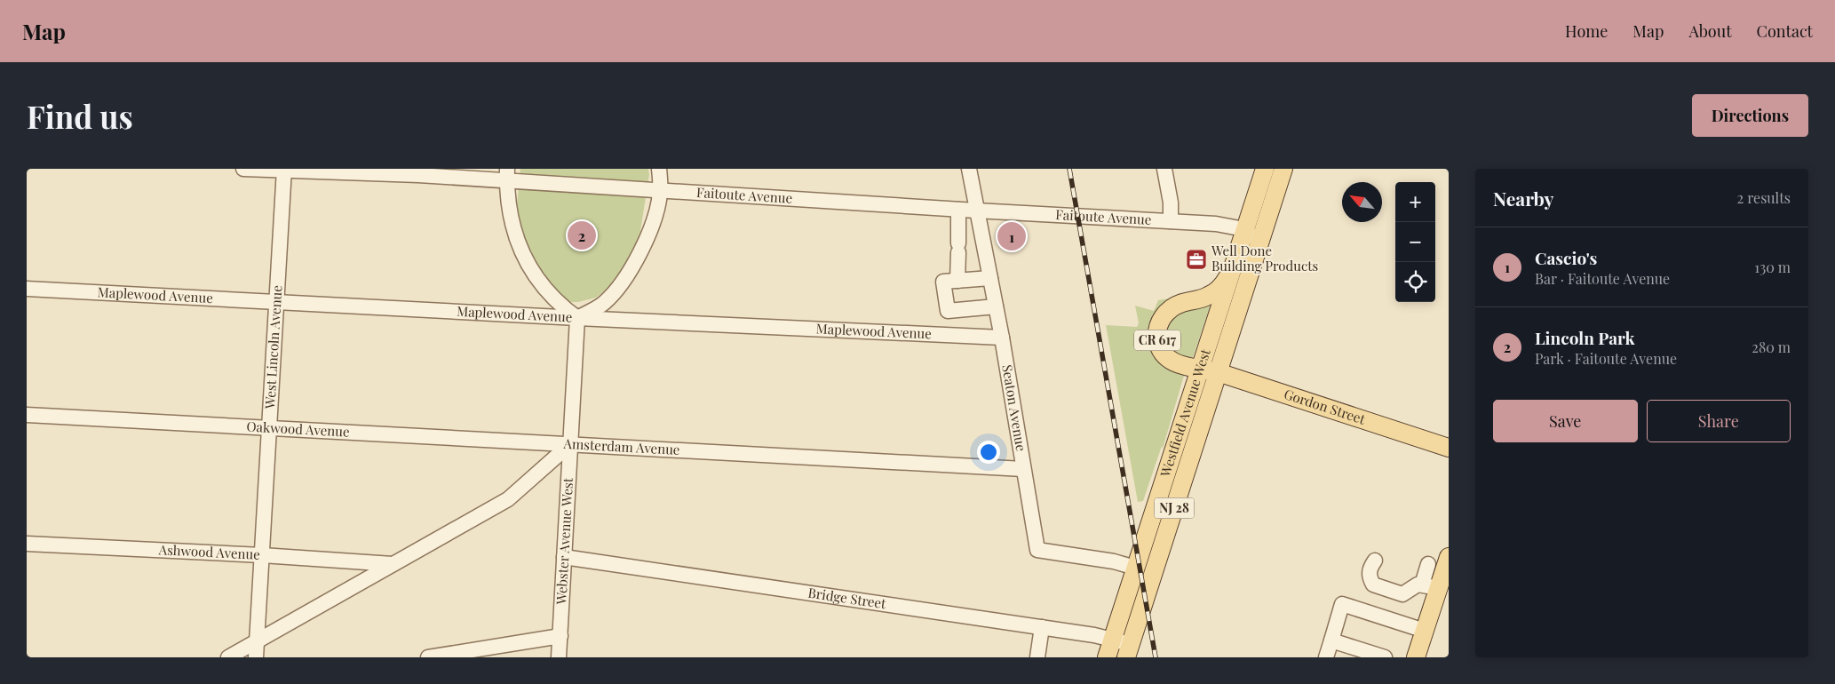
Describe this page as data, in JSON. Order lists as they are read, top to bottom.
{
  "streets": {
    "main road": [
      "CR 617",
      "Gordon Street",
      "Westfield Avenue West",
      "NJ 28"
    ],
    "street": [
      "Faitoute Avenue",
      "Maplewood Avenue",
      "West Lincoln Avenue",
      "Seaton Avenue",
      "Oakwood Avenue",
      "Amsterdam Avenue",
      "Webster Avenue West",
      "Ashwood Avenue",
      "Bridge Street"
    ]
  },
  "crossings": [
    ["Faitoute Avenue", "West Lincoln Avenue"],
    ["Faitoute Avenue", "Seaton Avenue"],
    ["Faitoute Avenue", "Westfield Avenue West"],
    ["Maplewood Avenue", "West Lincoln Avenue"],
    ["Maplewood Avenue", "Seaton Avenue"],
    ["Maplewood Avenue", "Webster Avenue West"],
    ["CR 617", "Gordon Street"],
    ["CR 617", "Westfield Avenue West"],
    ["West Lincoln Avenue", "Oakwood Avenue"],
    ["West Lincoln Avenue", "Amsterdam Avenue"],
    ["West Lincoln Avenue", "Ashwood Avenue"],
    ["Gordon Street", "Westfield Avenue West"],
    ["Seaton Avenue", "Westfield Avenue West"],
    ["Seaton Avenue", "Amsterdam Avenue"],
    ["Westfield Avenue West", "Bridge Street"],
    ["Oakwood Avenue", "Amsterdam Avenue"],
    ["Oakwood Avenue", "Webster Avenue West"],
    ["Amsterdam Avenue", "Webster Avenue West"],
    ["Amsterdam Avenue", "Ashwood Avenue"],
    ["Webster Avenue West", "Bridge Street"]
  ],
  "places": {
    "office": ["Well Done Building Products"]
  },
  "north": "top left",
  "page": {
    "header": "Map",
    "nav": [
      "Home",
      "Map",
      "About",
      "Contact"
    ],
    "buttons": [
      "Directions",
      ["Save", "Share"]
    ],
    "title": "Find us",
    "heading": ["Nearby", "2 results"],
    "map_buttons": ["+", "−"],
    "pins": ["2", "1"],
    "list": [
      {
        "mark": "1",
        "name": "Cascio's",
        "note": "Bar · Faitoute Avenue",
        "value": "130 m"
      },
      {
        "mark": "2",
        "name": "Lincoln Park",
        "note": "Park · Faitoute Avenue",
        "value": "280 m"
      }
    ]
  }
}
